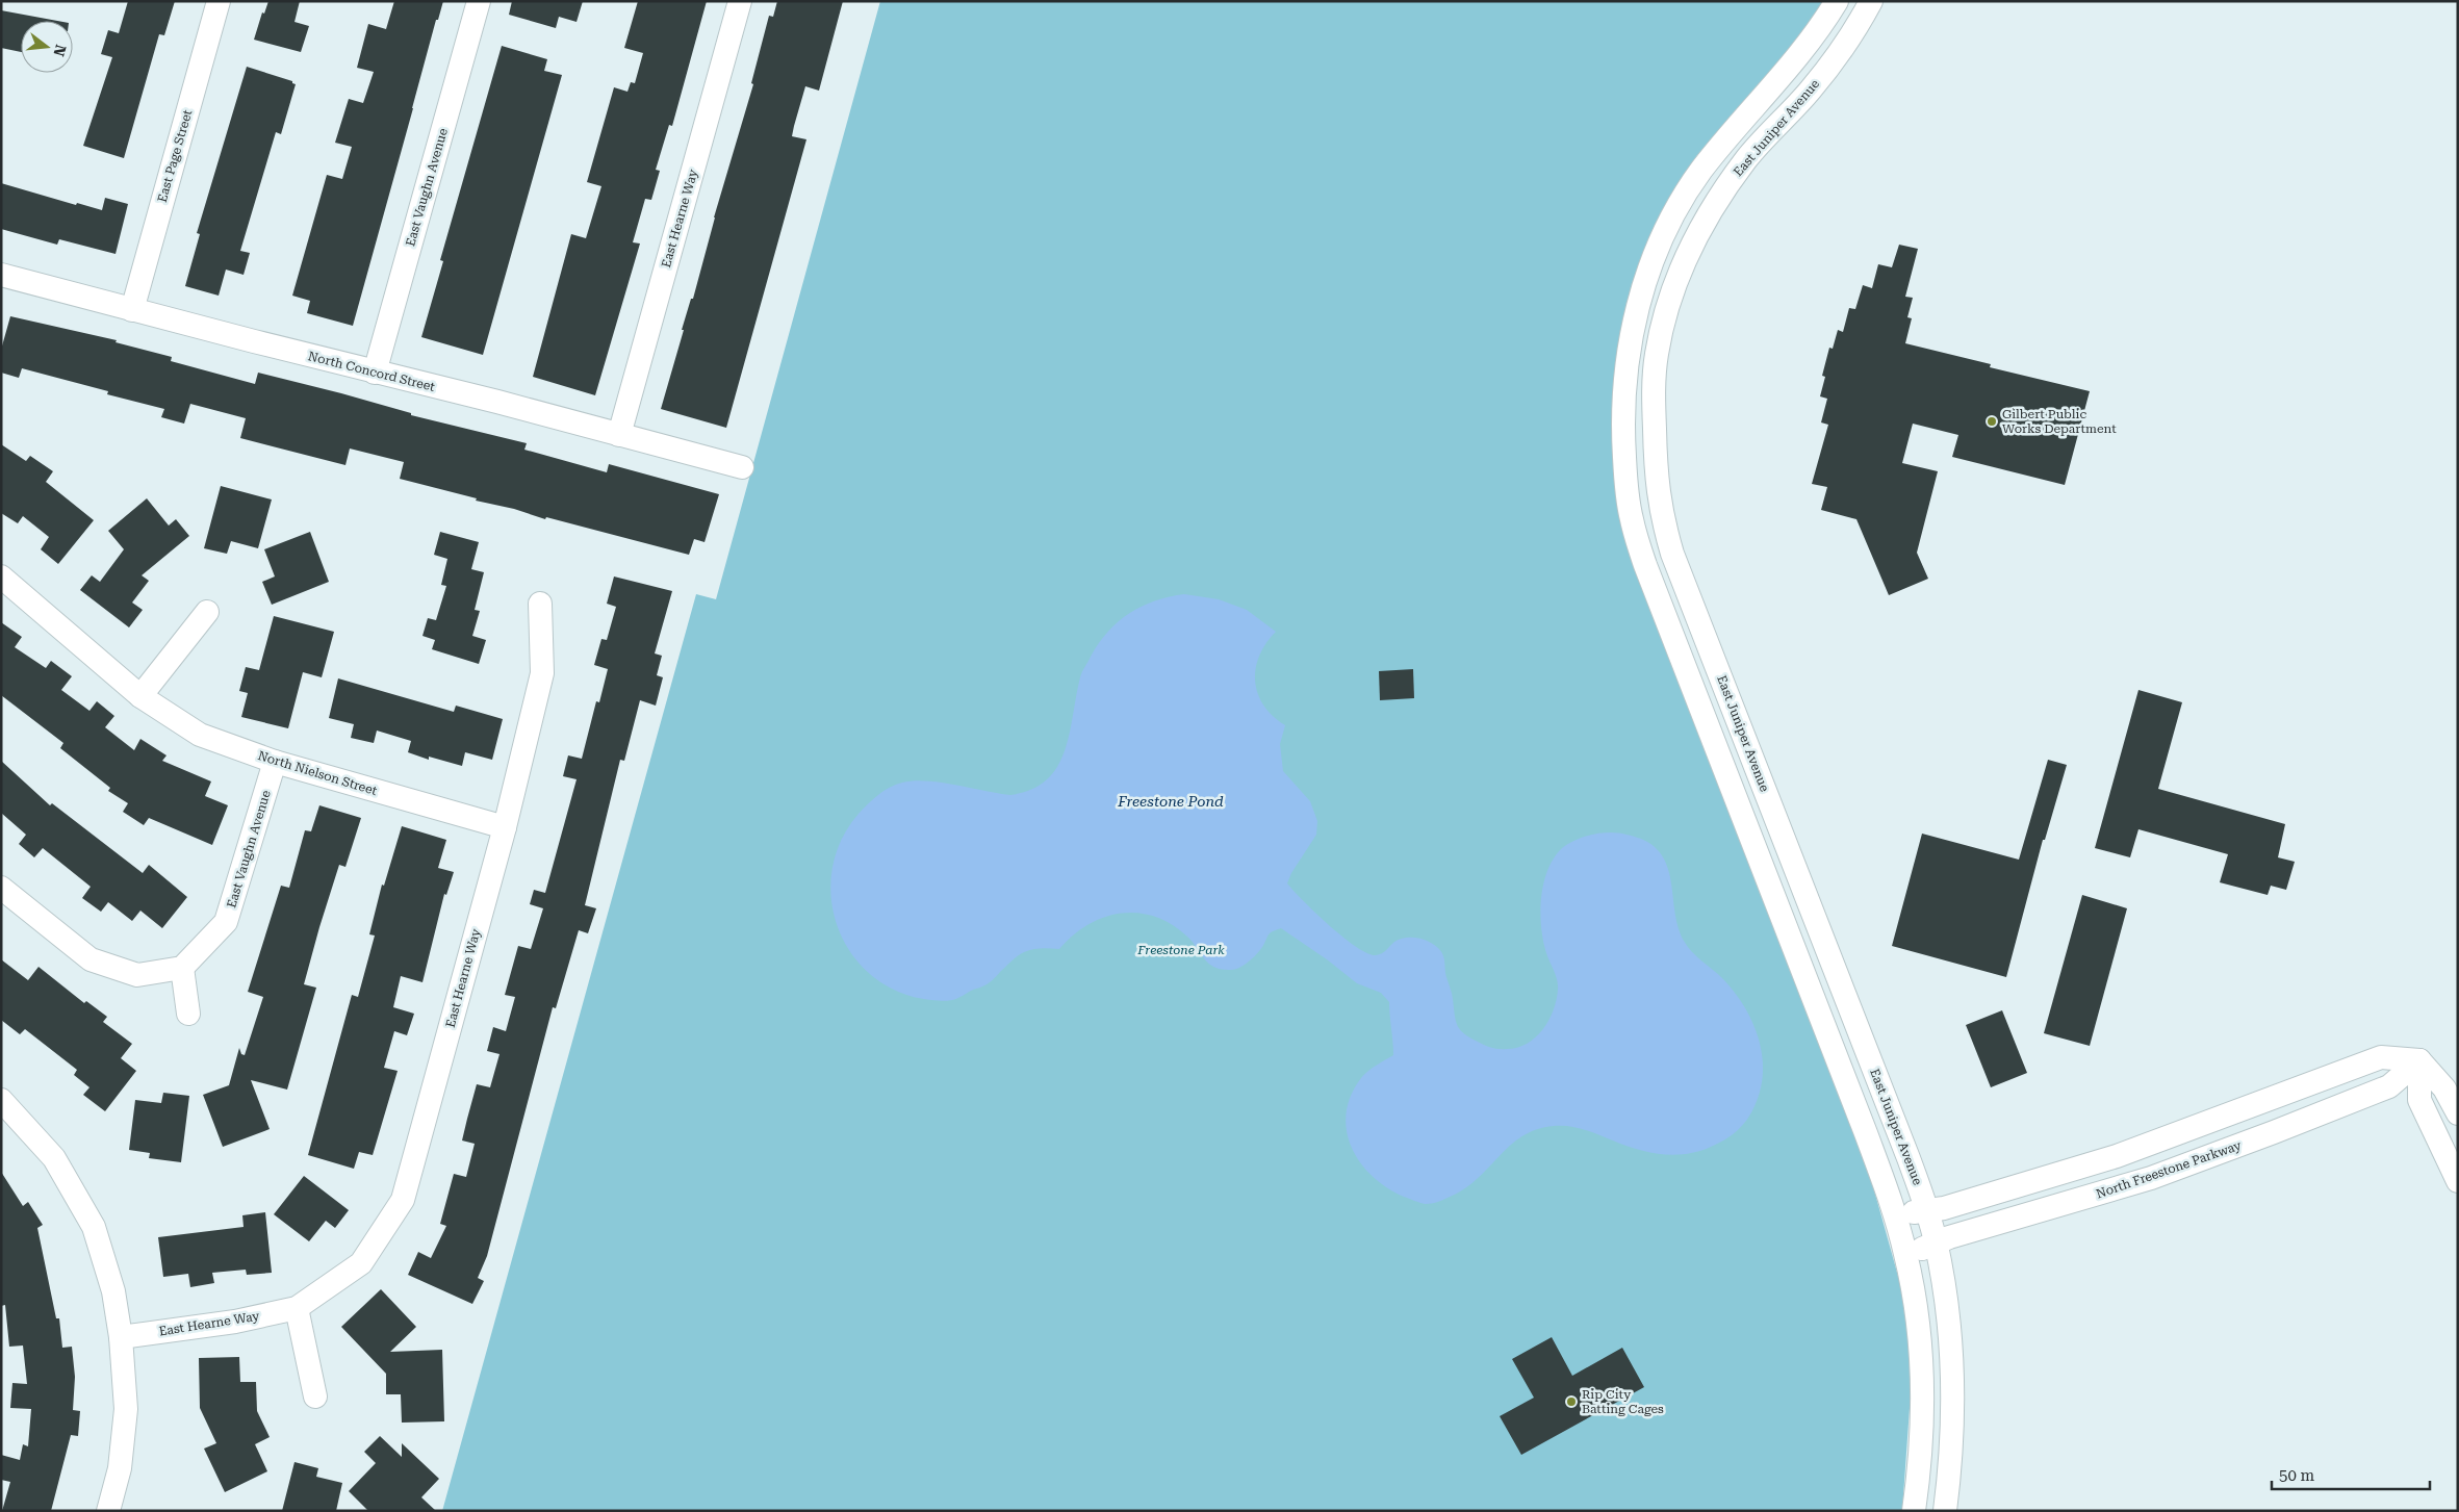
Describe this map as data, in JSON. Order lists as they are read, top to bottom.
{
  "streets": {
    "street": [
      "East Juniper Avenue",
      "East Page Street",
      "East Vaughn Avenue",
      "East Hearne Way",
      "North Concord Street",
      "North Nielson Street",
      "North Freestone Parkway"
    ]
  },
  "crossings": [
    ["East Juniper Avenue", "North Freestone Parkway"],
    ["East Page Street", "North Concord Street"],
    ["East Vaughn Avenue", "North Concord Street"],
    ["East Vaughn Avenue", "North Nielson Street"],
    ["East Hearne Way", "North Concord Street"],
    ["East Hearne Way", "North Nielson Street"]
  ],
  "water": ["Freestone Pond"],
  "parks": ["Freestone Park"],
  "places": ["Gilbert Public Works Department", "Rip City Batting Cages"],
  "scale_bar": "50 m",
  "north": "right"
}
